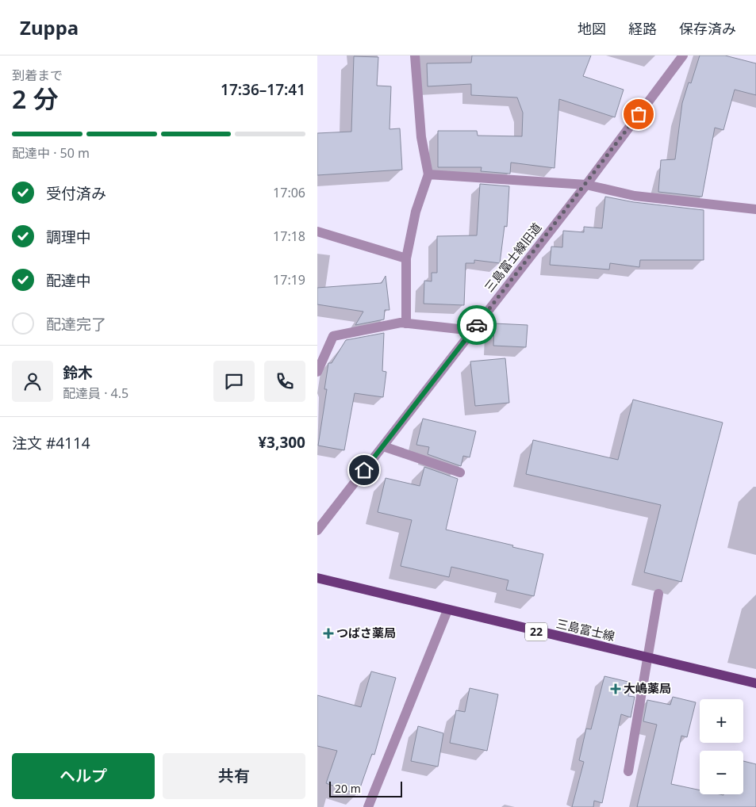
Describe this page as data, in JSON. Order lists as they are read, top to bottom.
{
  "streets": {
    "main road": ["三島富士線", "22"],
    "street": ["三島富士線旧道"]
  },
  "places": {
    "health": ["つばさ薬局", "大嶋薬局"]
  },
  "scale_bar": "20 m",
  "page": {
    "header": "Zuppa",
    "nav": ["地図", "経路", "保存済み"],
    "heading": ["2 分", "到着まで", "17:36–17:41"],
    "panel": [
      "鈴木",
      "配達員 · 4.5",
      "注文 #4114",
      "¥3,300"
    ],
    "bar": "配達中 · 50 m",
    "list": [
      ["受付済み", "17:06"],
      ["調理中", "17:18"],
      ["配達中", "17:19"],
      "配達完了"
    ],
    "map_buttons": ["+", "−"],
    "buttons": ["ヘルプ", "共有"],
    "scale": "20 m"
  }
}
